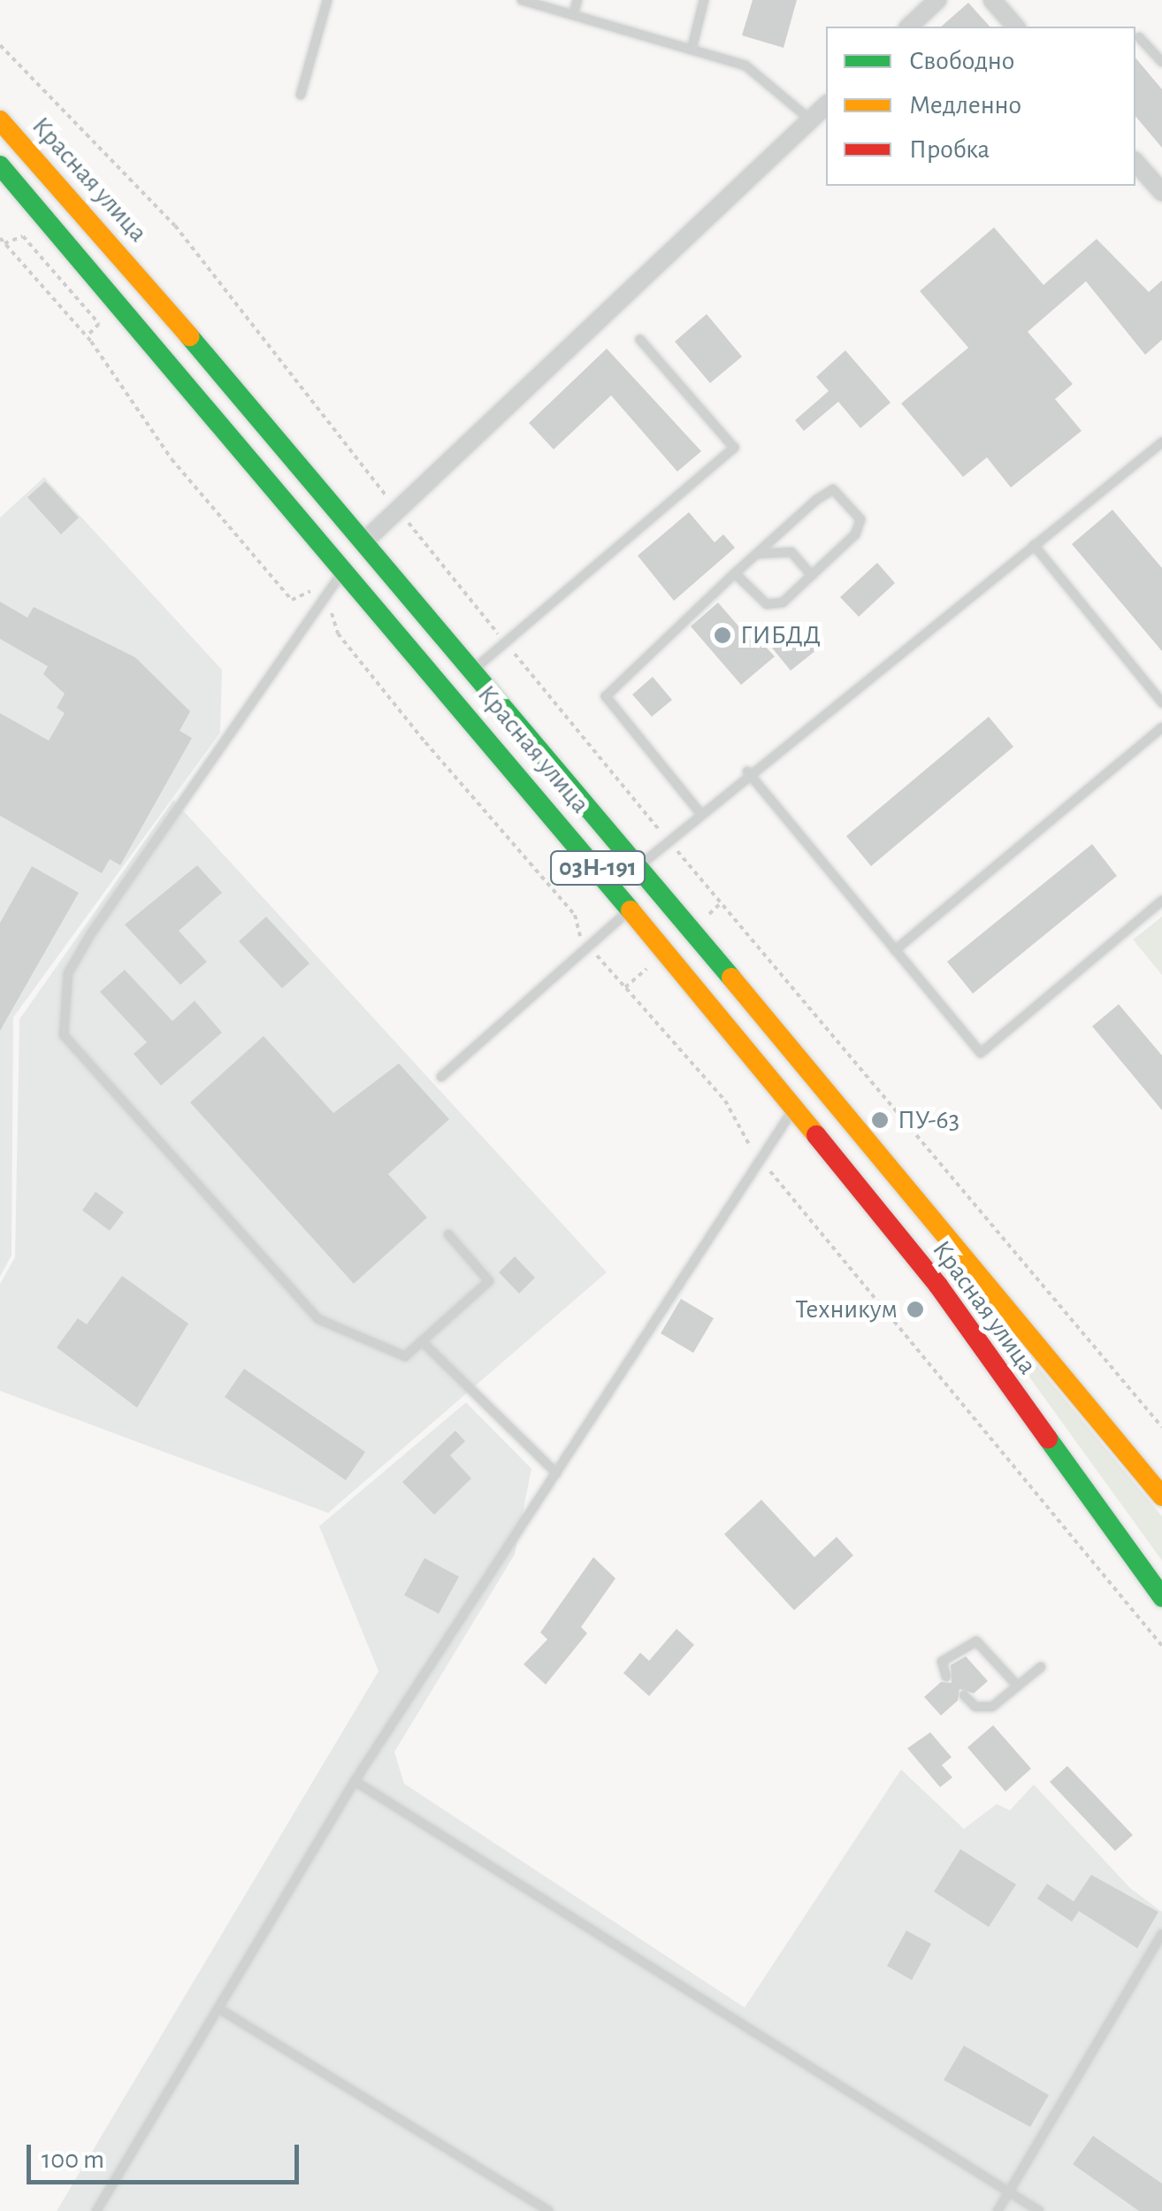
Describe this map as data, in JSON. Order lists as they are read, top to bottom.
{
  "streets": {
    "main road": ["Красная улица", "03Н-191"]
  },
  "places": ["ГИБДД", "ПУ-63", "Техникум"],
  "legend": ["Свободно", "Медленно", "Пробка"],
  "scale_bar": "100 m"
}
